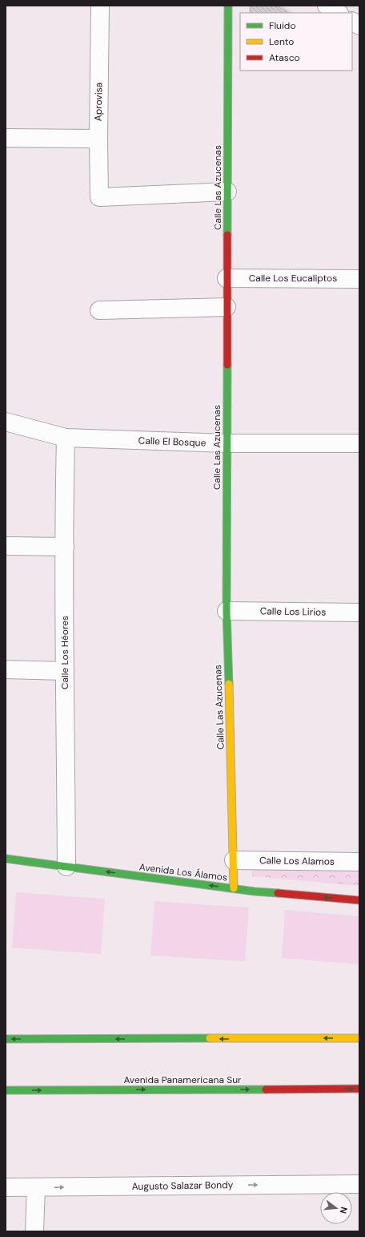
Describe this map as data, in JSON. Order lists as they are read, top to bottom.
{
  "streets": {
    "main road": ["Calle Las Azucenas", "Avenida Los Álamos", "Avenida Panamericana Sur"],
    "street": [
      "Aprovisa",
      "Calle Los Eucaliptos",
      "Calle El Bosque",
      "Calle Los Lirios",
      "Calle Los Héores",
      "Calle Los Alamos",
      "Augusto Salazar Bondy"
    ]
  },
  "crossings": [
    ["Aprovisa", "Calle Las Azucenas"],
    ["Calle Las Azucenas", "Calle Los Eucaliptos"],
    ["Calle Las Azucenas", "Calle El Bosque"],
    ["Calle Las Azucenas", "Calle Los Lirios"],
    ["Calle Las Azucenas", "Calle Los Alamos"],
    ["Calle Las Azucenas", "Avenida Los Álamos"],
    ["Calle El Bosque", "Calle Los Héores"],
    ["Calle Los Héores", "Avenida Los Álamos"]
  ],
  "one_way": ["Avenida Los Álamos", "Augusto Salazar Bondy"],
  "legend": ["Fluido", "Lento", "Atasco"],
  "north": "right"
}
